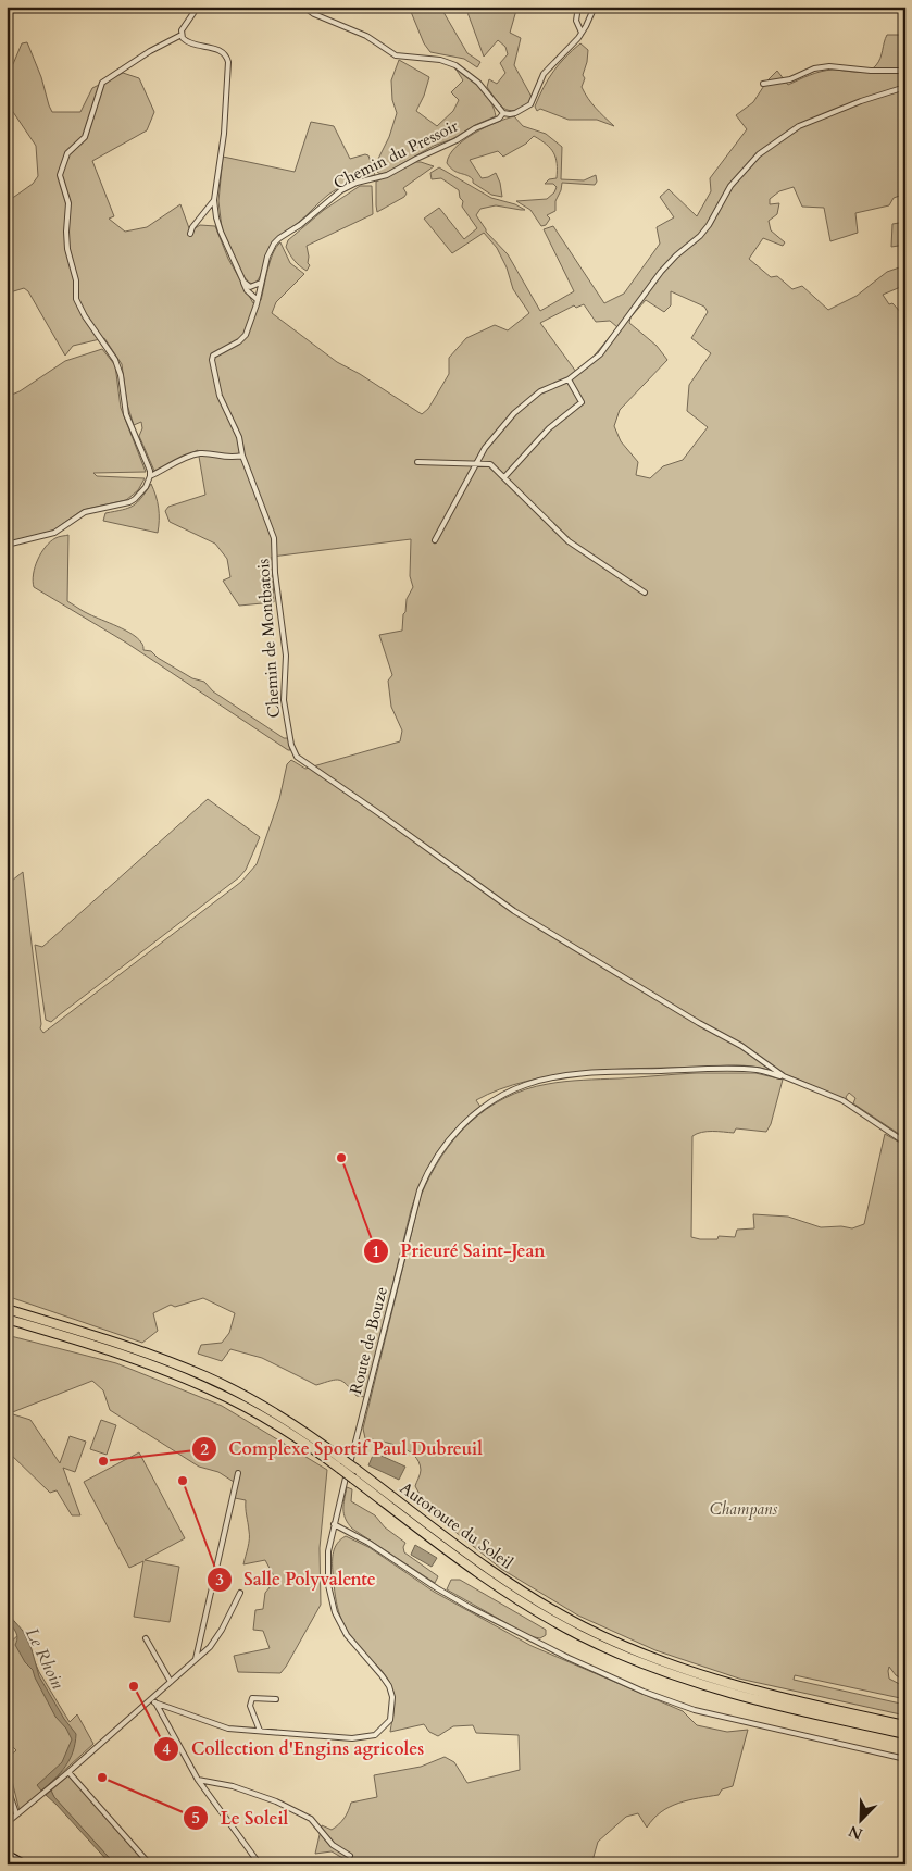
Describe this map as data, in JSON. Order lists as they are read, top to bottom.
{
  "streets": {
    "highway": ["Autoroute du Soleil"],
    "street": ["Chemin du Pressoir", "Chemin de Montbatois", "Route de Bouze"]
  },
  "crossings": [
    ["Chemin du Pressoir", "Chemin de Montbatois"],
    ["Chemin de Montbatois", "Route de Bouze"]
  ],
  "water": ["Le Rhoin"],
  "parks": ["Champans"],
  "places": [
    "Prieuré Saint-Jean",
    "Complexe Sportif Paul Dubreuil",
    "Salle Polyvalente",
    "Collection d'Engins agricoles",
    "Le Soleil"
  ],
  "north": "bottom left"
}
